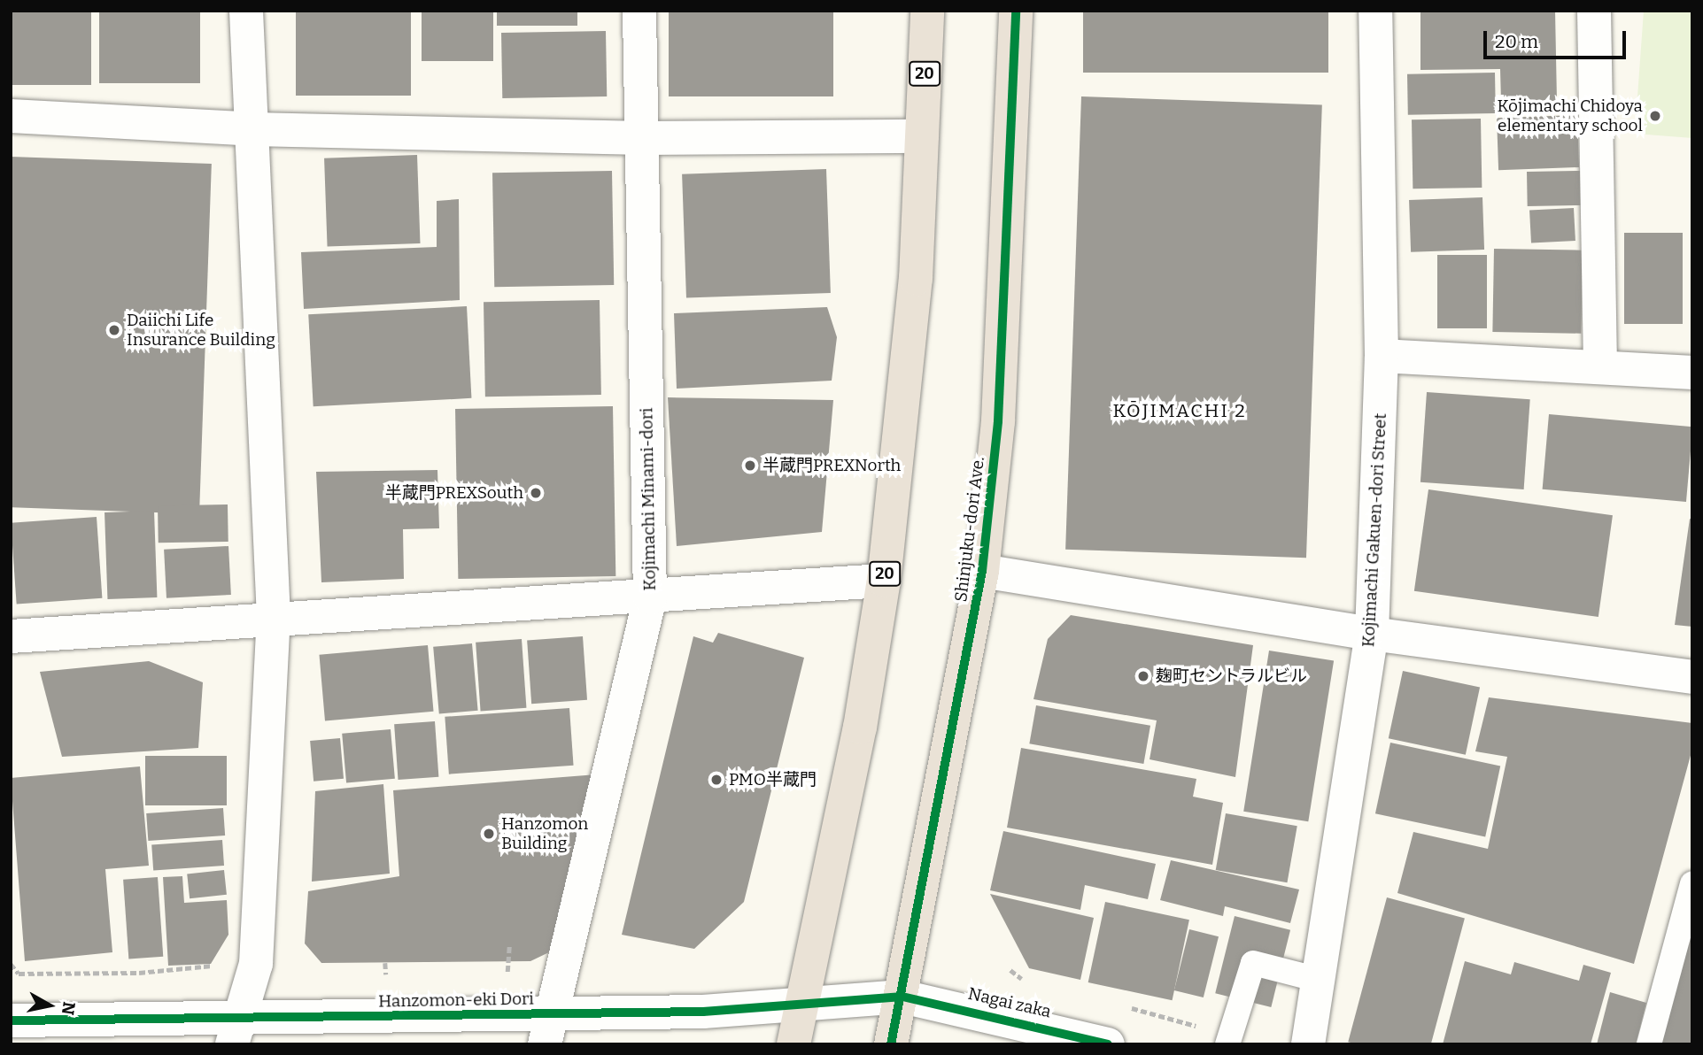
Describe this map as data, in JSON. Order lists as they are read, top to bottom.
{
  "streets": {
    "highway": ["20", "Shinjuku-dori Ave."],
    "street": [
      "Kojimachi Minami-dori",
      "Kojimachi Gakuen-dori Street",
      "Hanzomon-eki Dori",
      "Nagai zaka"
    ]
  },
  "crossings": [
    ["20", "Hanzomon-eki Dori"],
    ["Kojimachi Minami-dori", "Hanzomon-eki Dori"],
    ["Shinjuku-dori Ave.", "Hanzomon-eki Dori"],
    ["Shinjuku-dori Ave.", "Nagai zaka"],
    ["Hanzomon-eki Dori", "Nagai zaka"]
  ],
  "districts": ["KŌJIMACHI 2"],
  "places": [
    "Kōjimachi Chidoya elementary school",
    "Daiichi Life Insurance Building",
    "半蔵門PREXNorth",
    "半蔵門PREXSouth",
    "麹町セントラルビル",
    "PMO半蔵門",
    "Hanzomon Building"
  ],
  "scale_bar": "20 m",
  "north": "right"
}
